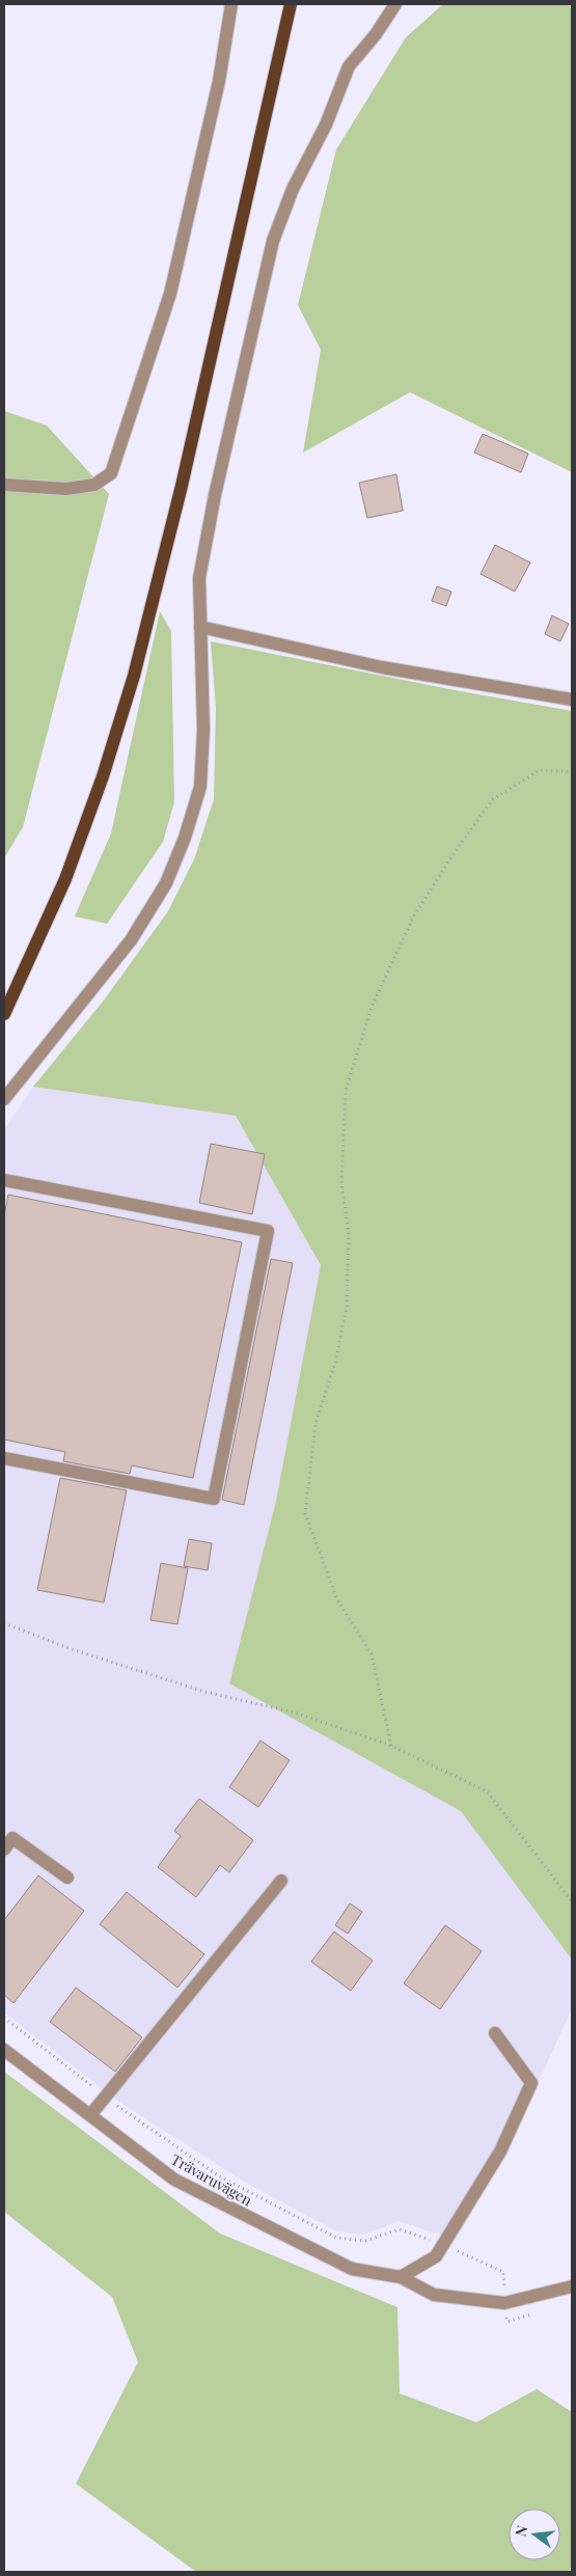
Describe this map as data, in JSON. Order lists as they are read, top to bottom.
{
  "streets": {
    "street": ["Trävaruvägen"]
  },
  "north": "left"
}
